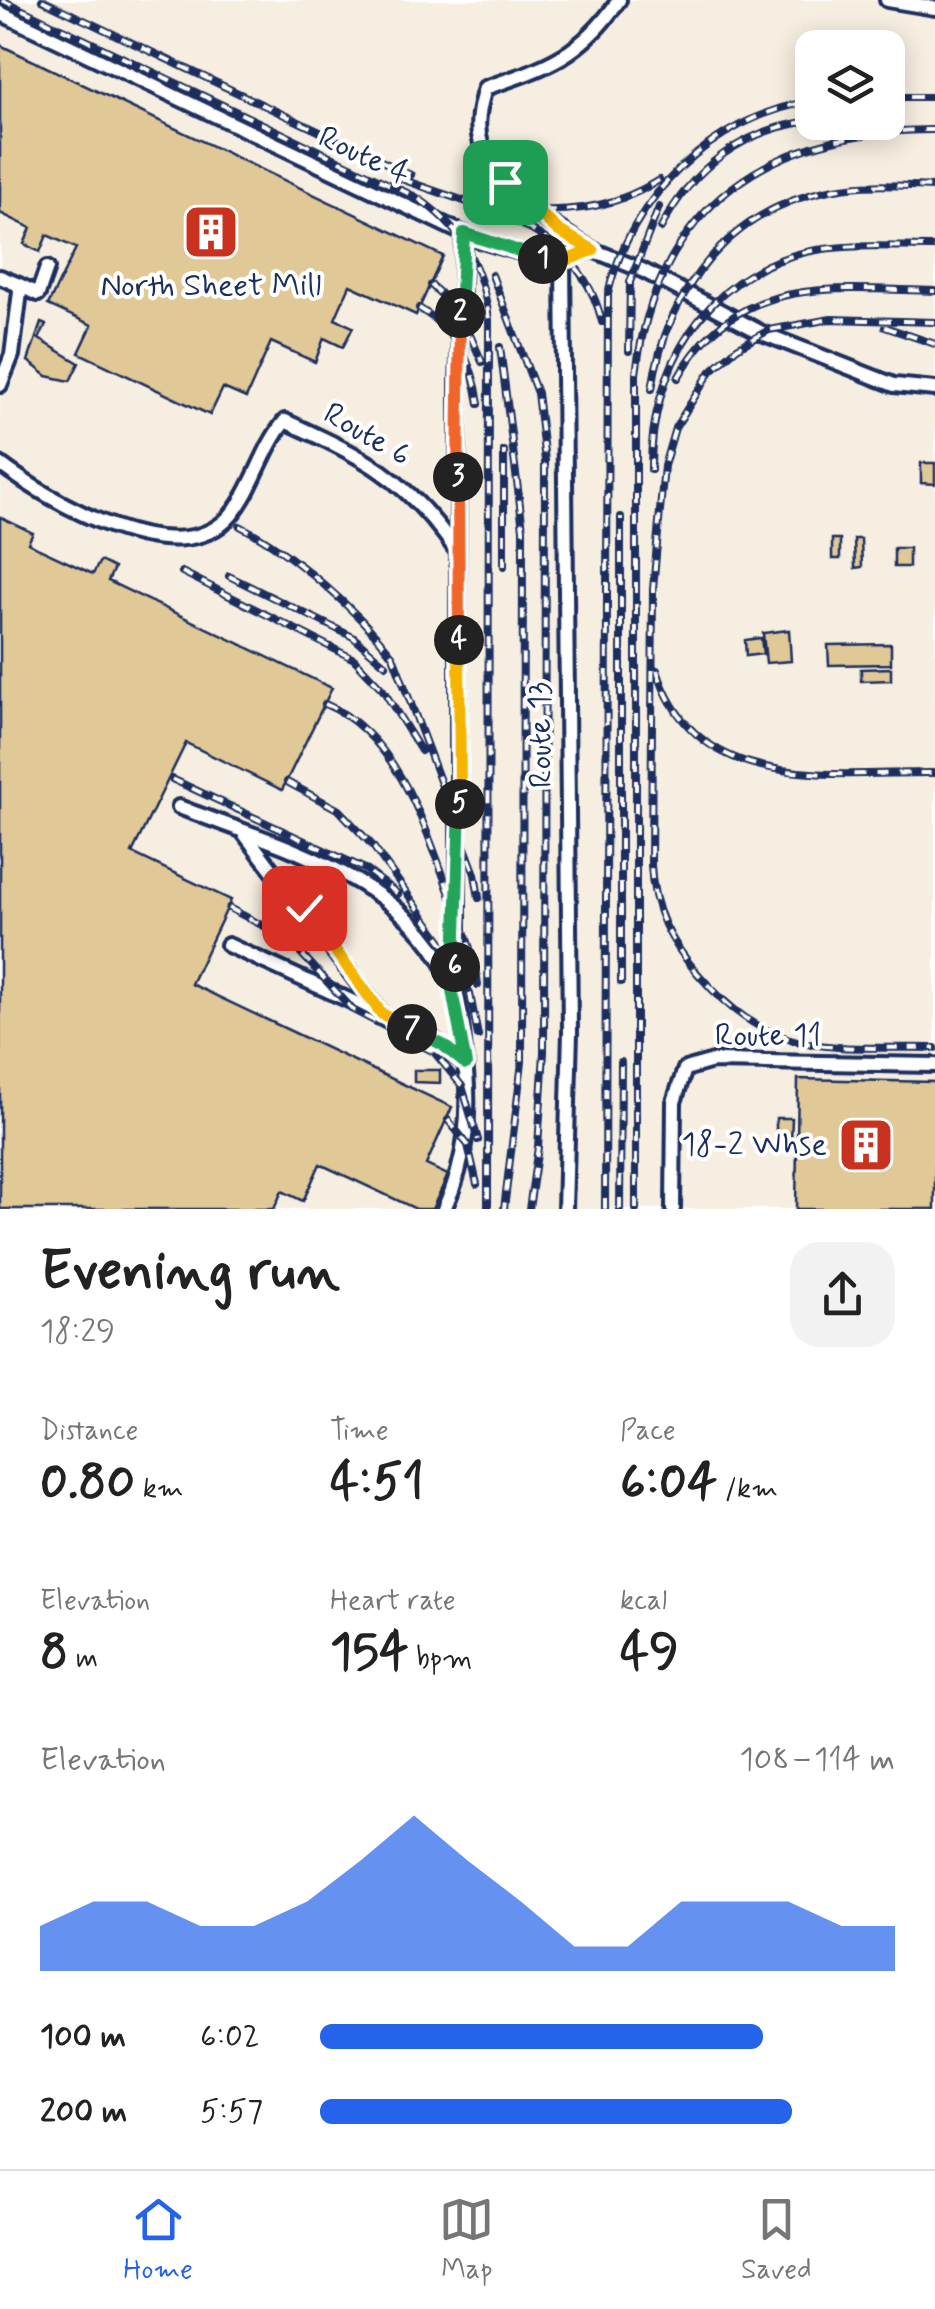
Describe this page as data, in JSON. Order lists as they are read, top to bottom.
{
  "streets": {
    "street": [
      "Route 4",
      "Route 6",
      "Route 13",
      "Route 11"
    ]
  },
  "crossings": [
    ["Route 4", "Route 13"]
  ],
  "places": {
    "building": ["North Sheet Mill", "18-2 Whse"]
  },
  "page": {
    "pins": [
      "1",
      "2",
      "3",
      "4",
      "5",
      "6",
      "7"
    ],
    "heading": ["Evening run", "18:29"],
    "stats": [
      ["Distance", "0.80 km"],
      ["Time", "4:51"],
      ["Pace", "6:04 /km"],
      ["Elevation", "8 m"],
      ["Heart rate", "154 bpm"],
      ["kcal", "49"]
    ],
    "chart": ["Elevation", "108–114 m"],
    "list": [
      {
        "name": "100 m",
        "note": "6:02"
      },
      {
        "name": "200 m",
        "note": "5:57"
      }
    ],
    "tabs": ["Home", "Map", "Saved"]
  }
}
